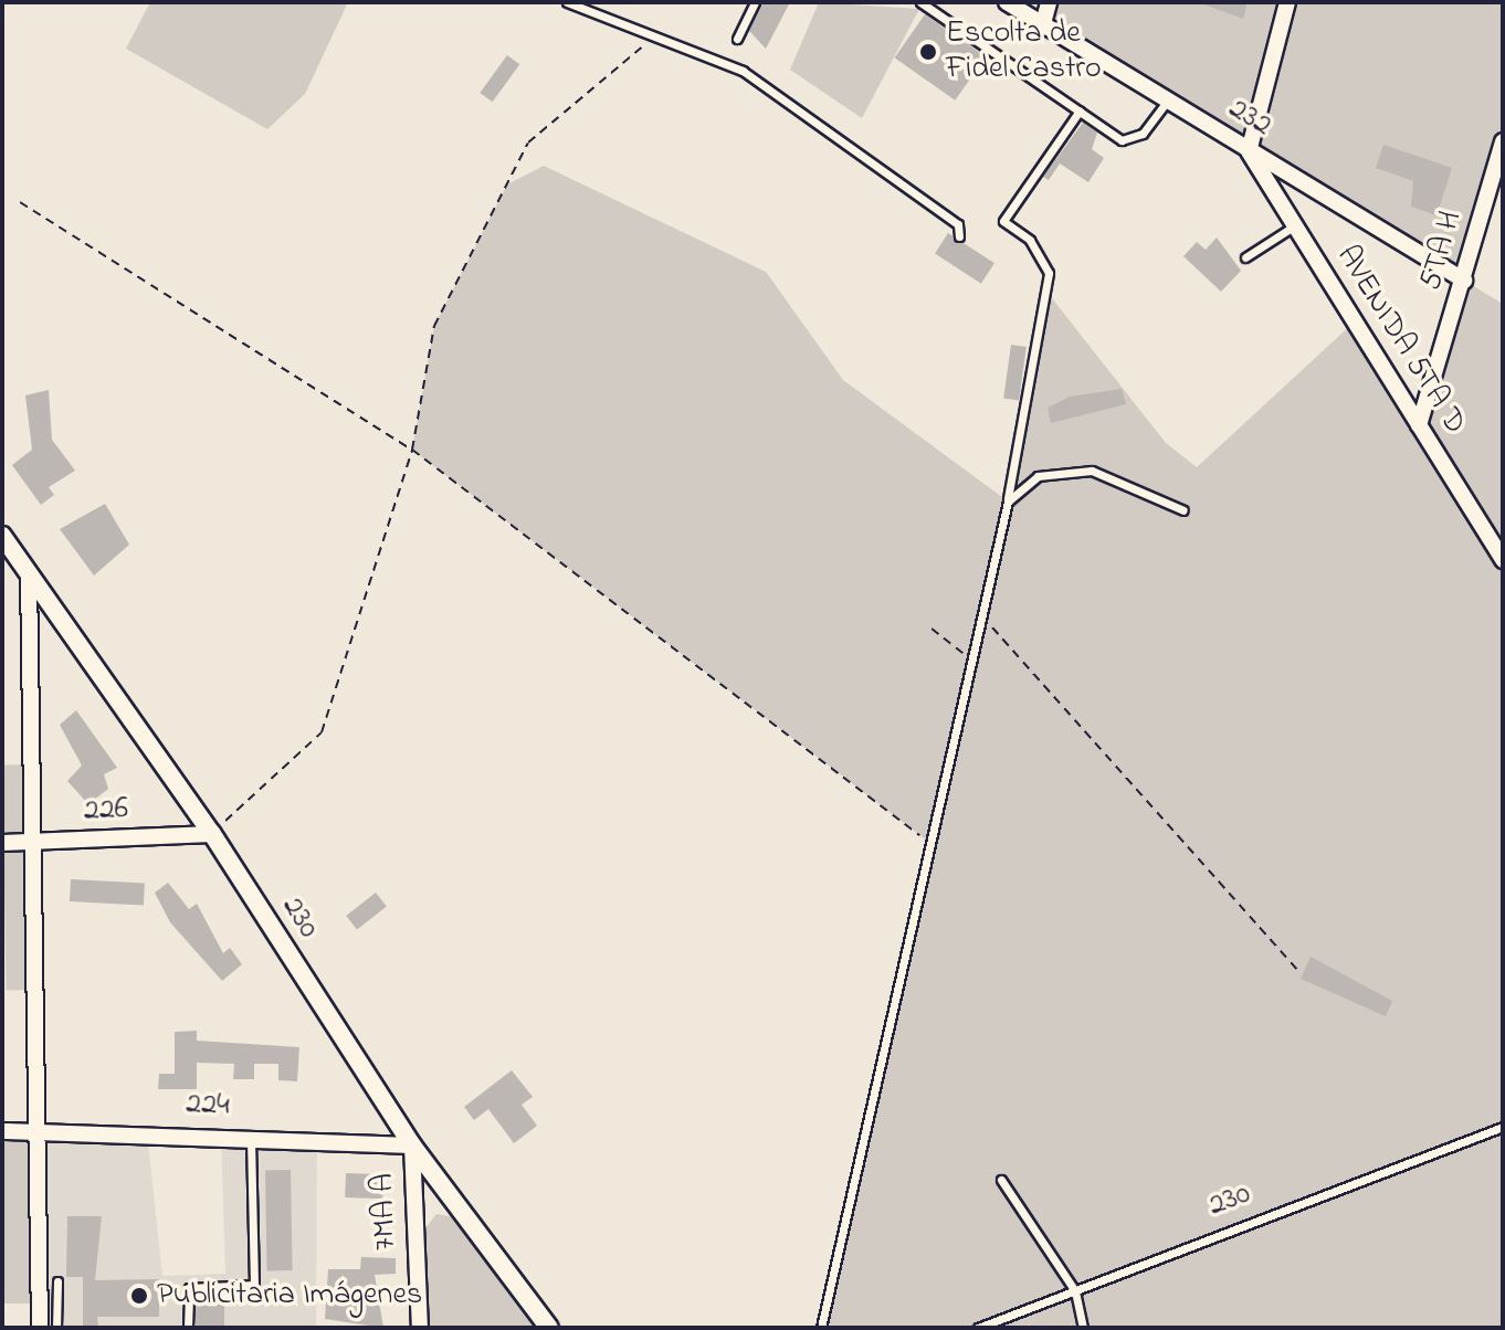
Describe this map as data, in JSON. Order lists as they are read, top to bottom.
{
  "streets": {
    "street": [
      "232",
      "5TA H",
      "AVENIDA 5TA D",
      "226",
      "230",
      "224",
      "7MA A"
    ]
  },
  "crossings": [
    ["232", "5TA H"],
    ["232", "AVENIDA 5TA D"],
    ["5TA H", "AVENIDA 5TA D"],
    ["226", "230"],
    ["230", "224"],
    ["230", "7MA A"],
    ["224", "7MA A"]
  ],
  "places": ["Escolta de Fidel Castro", "Publicitaria Imágenes"]
}
